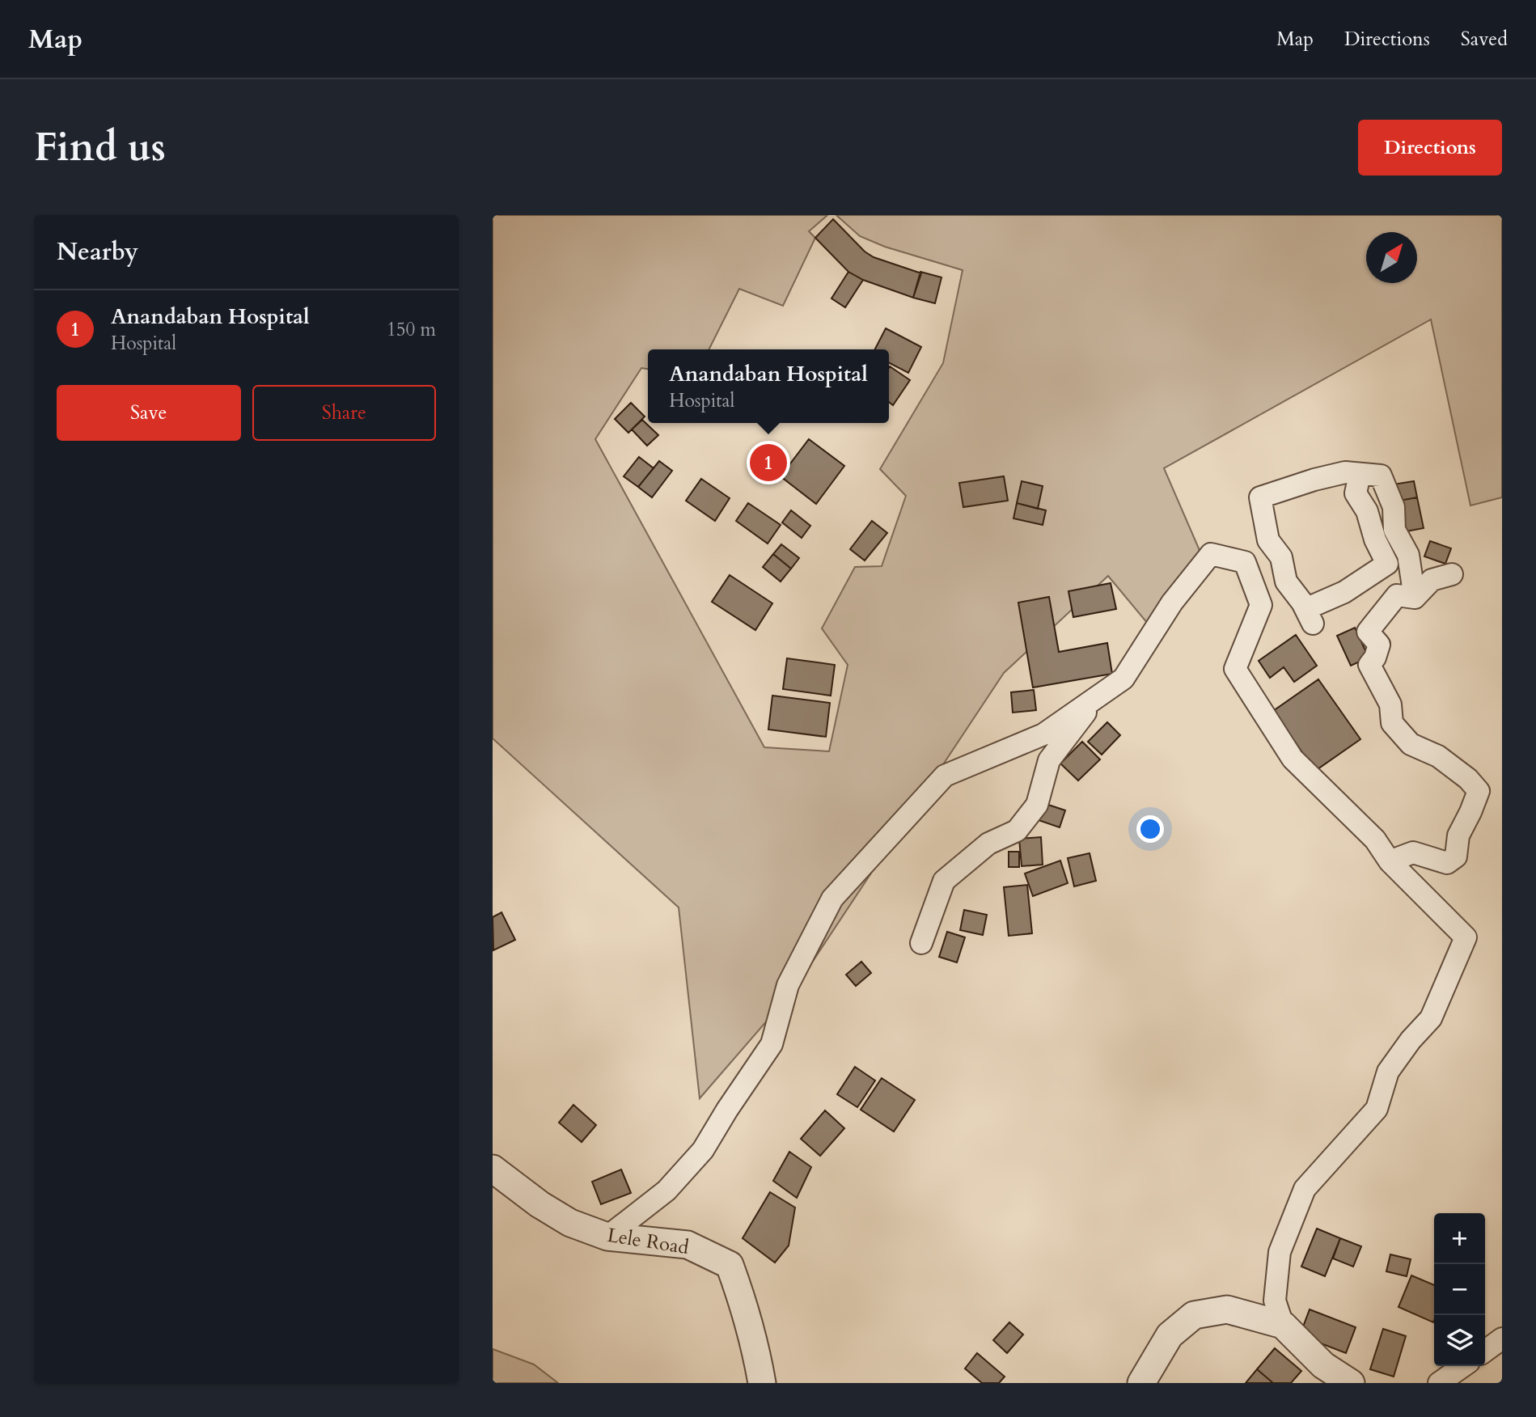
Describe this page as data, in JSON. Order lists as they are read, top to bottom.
{
  "streets": {
    "street": ["Lele Road"]
  },
  "north": "top right",
  "page": {
    "header": "Map",
    "nav": ["Map", "Directions", "Saved"],
    "buttons": [
      "Directions",
      ["Save", "Share"]
    ],
    "title": "Find us",
    "heading": "Nearby",
    "list": [
      {
        "mark": "1",
        "name": "Anandaban Hospital",
        "note": "Hospital",
        "value": "150 m"
      }
    ],
    "popup": ["Anandaban Hospital", "Hospital"],
    "pins": "1",
    "map_buttons": ["+", "−"]
  }
}
